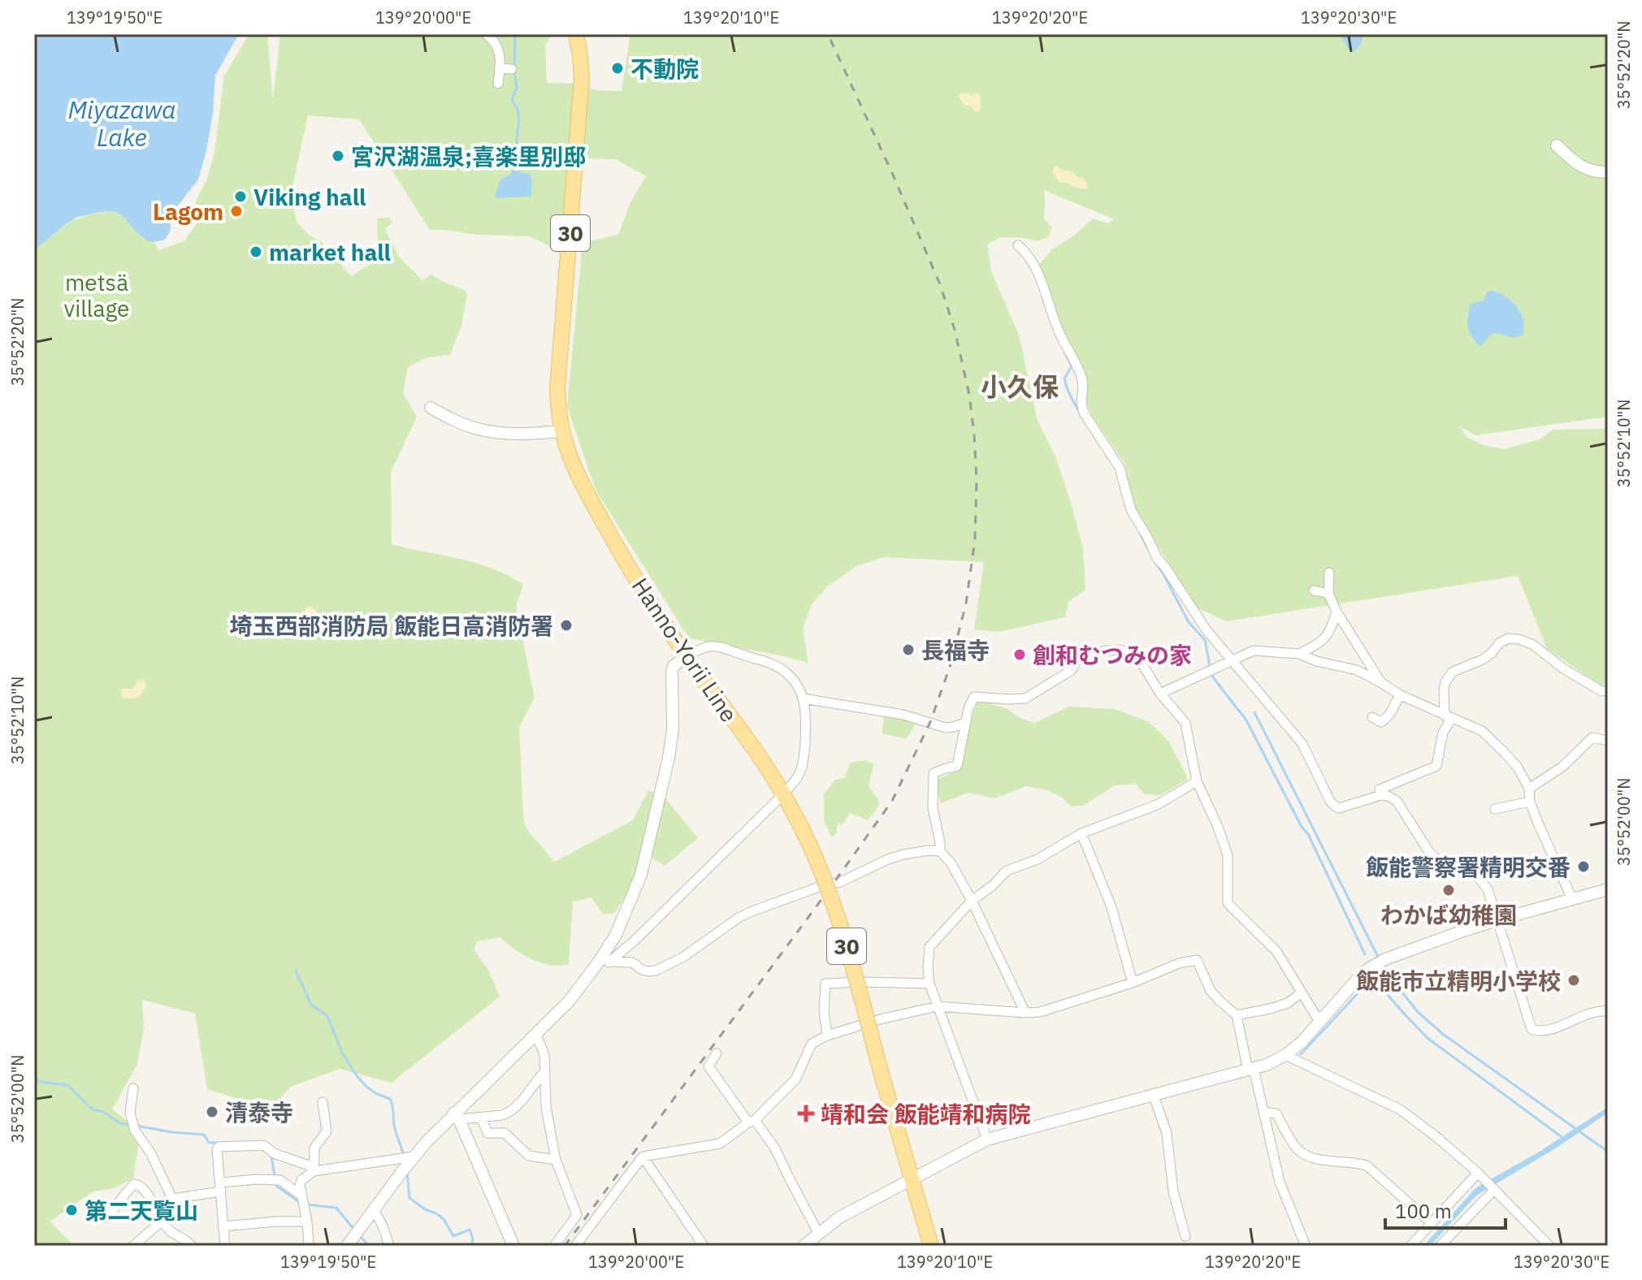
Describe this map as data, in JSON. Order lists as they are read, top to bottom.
{
  "streets": {
    "main road": ["30", "Hanno-Yorii Line"]
  },
  "districts": ["小久保"],
  "water": ["Miyazawa Lake"],
  "parks": ["metsä village"],
  "places": {
    "other": [
      "不動院",
      "宮沢湖温泉;喜楽里別邸",
      "Viking hall",
      "Lagom",
      "market hall",
      "埼玉西部消防局 飯能日高消防署",
      "長福寺",
      "創和むつみの家",
      "飯能警察署精明交番",
      "わかば幼稚園",
      "飯能市立精明小学校",
      "清泰寺",
      "第二天覧山"
    ],
    "health": ["靖和会 飯能靖和病院"]
  },
  "scale_bar": "100 m",
  "coordinates": [
    "139°19'50\"E",
    "139°20'00\"E",
    "139°20'10\"E",
    "139°20'20\"E",
    "139°20'30\"E",
    "35°52'20\"N",
    "35°52'10\"N",
    "35°52'00\"N"
  ]
}
